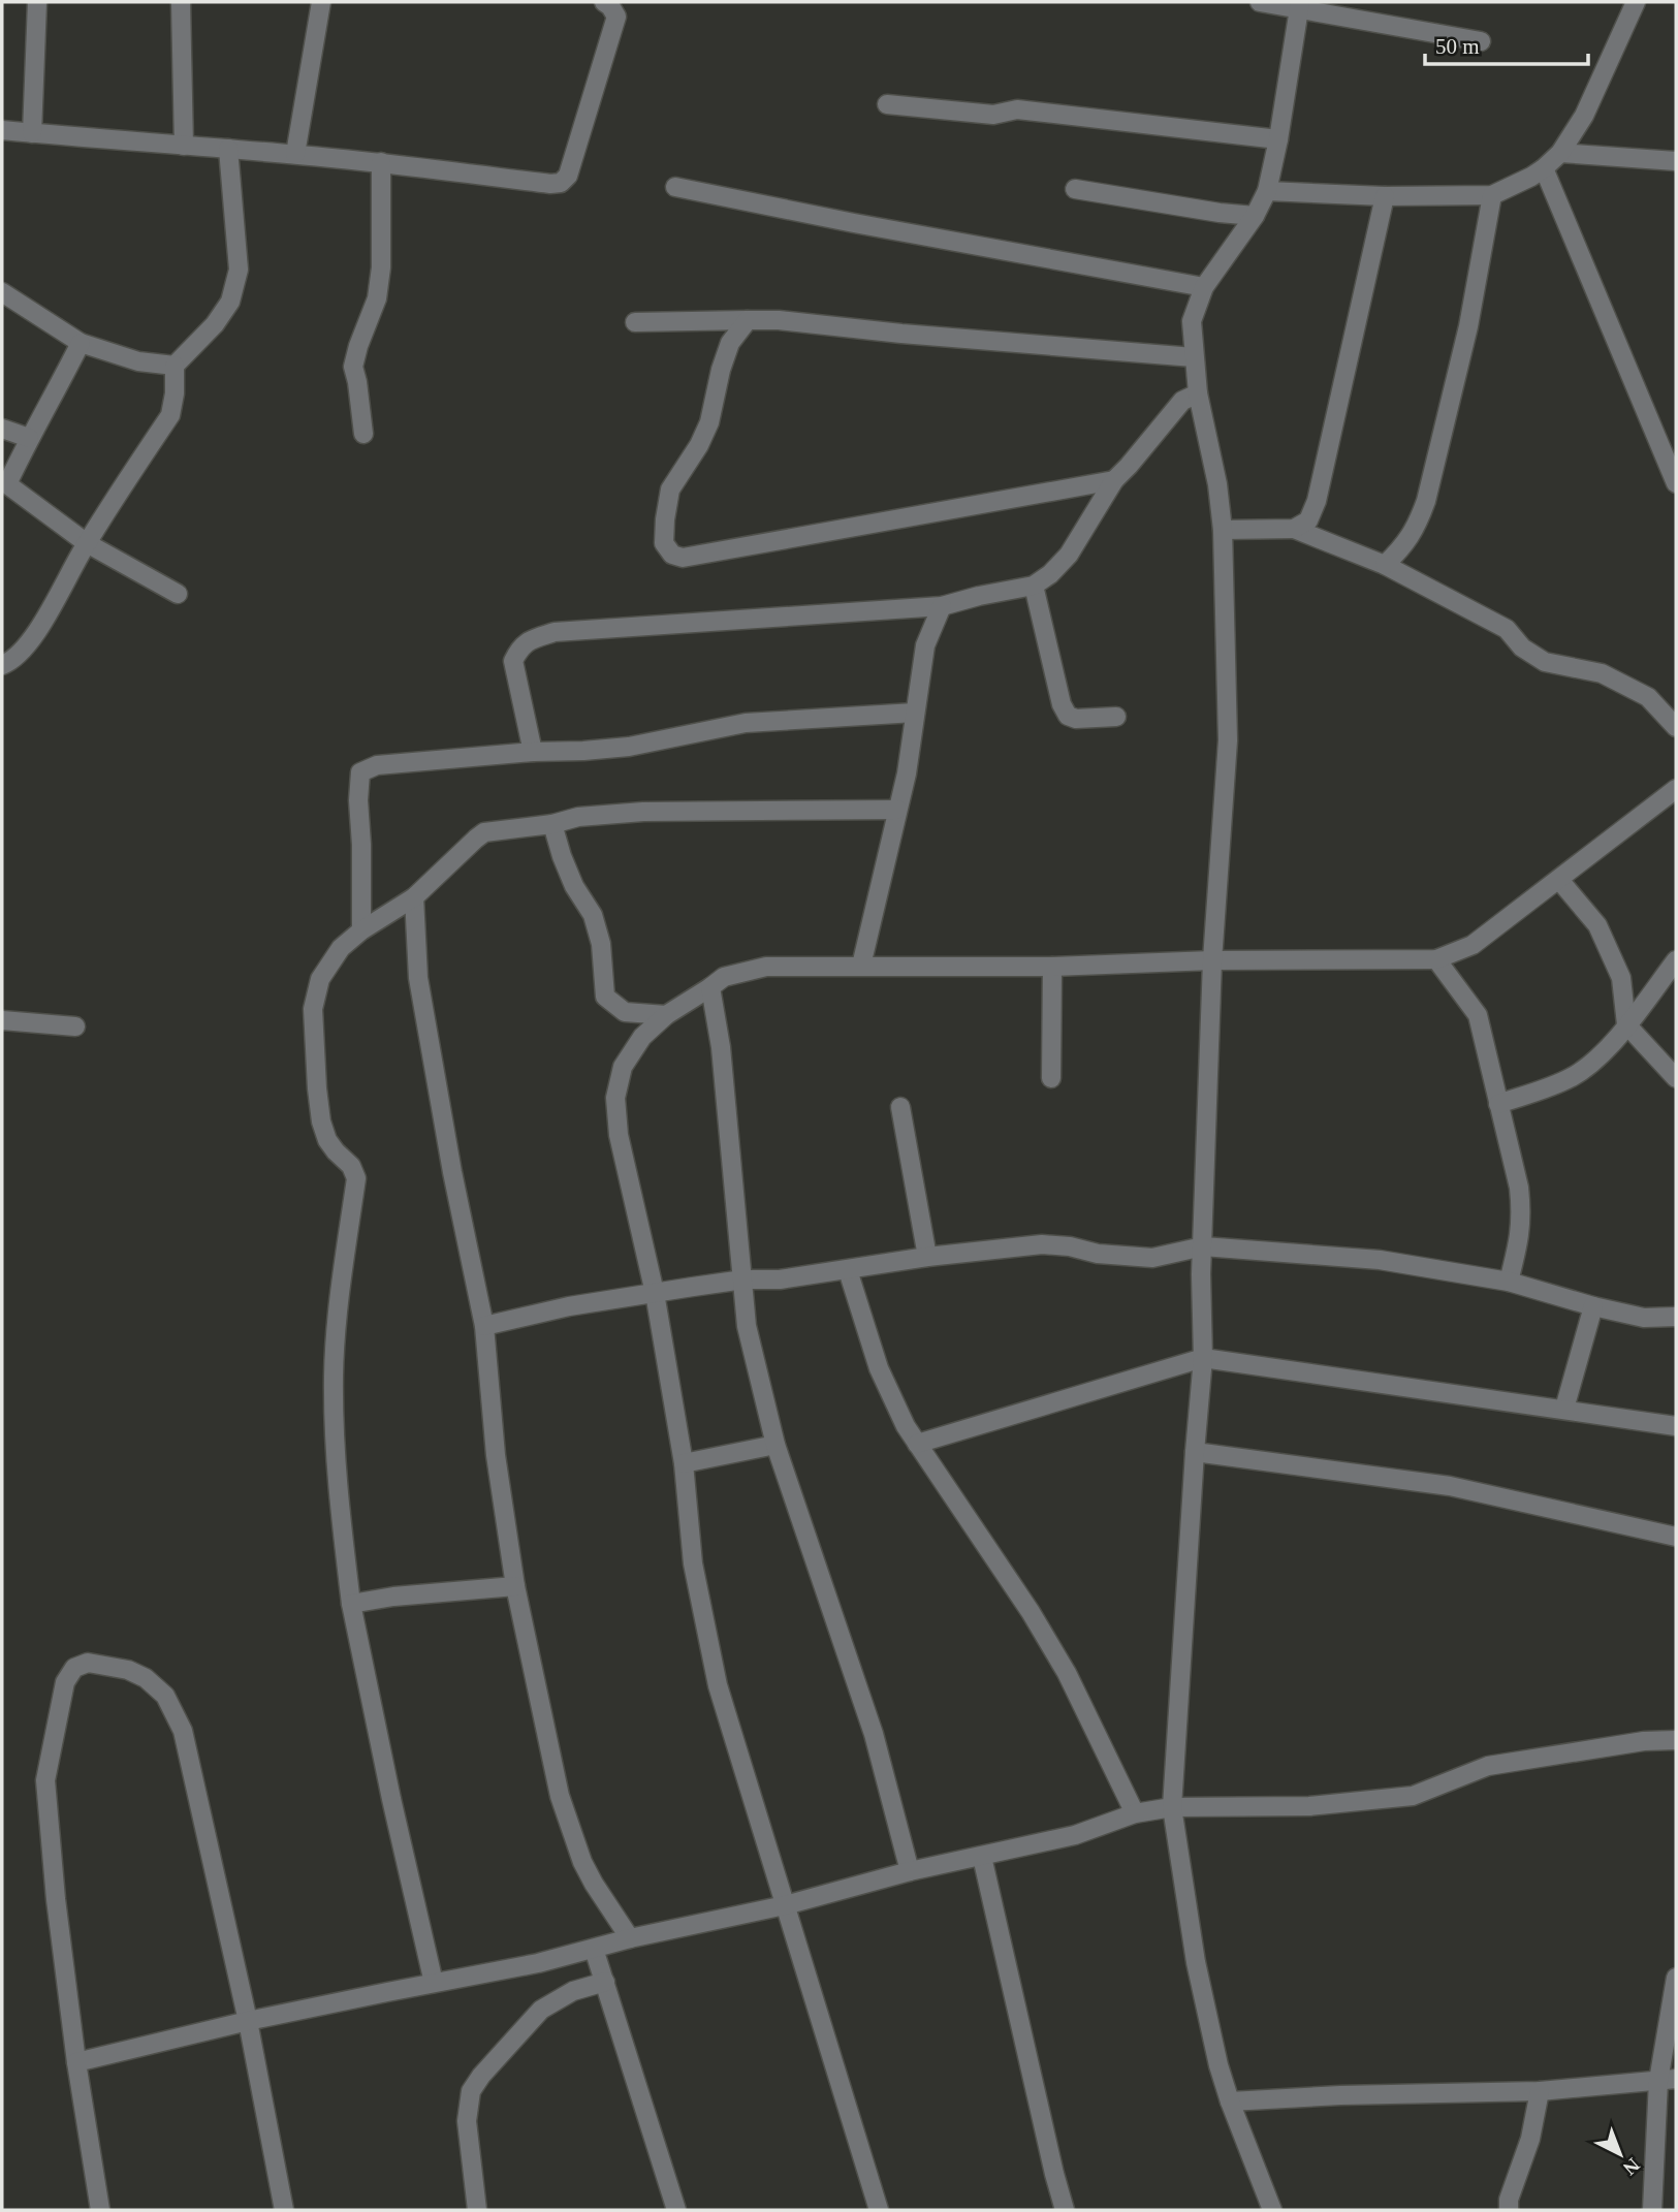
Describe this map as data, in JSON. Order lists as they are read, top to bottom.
{
  "scale_bar": "50 m",
  "north": "bottom right"
}
